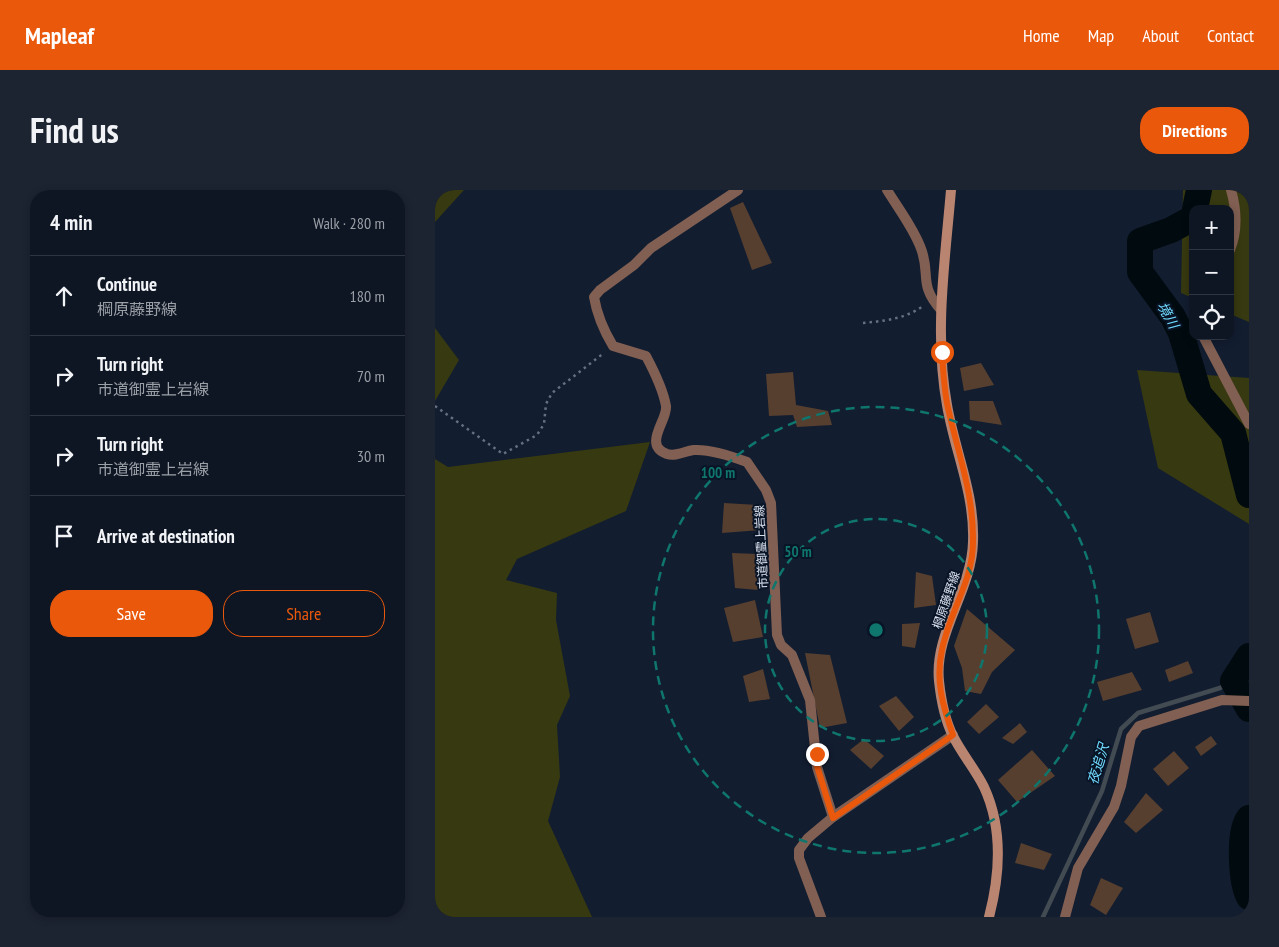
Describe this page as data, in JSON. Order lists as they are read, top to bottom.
{
  "streets": {
    "main road": ["棡原藤野線"],
    "street": ["市道御霊上岩線"]
  },
  "water": ["境川", "夜追沢"],
  "page": {
    "header": "Mapleaf",
    "nav": [
      "Home",
      "Map",
      "About",
      "Contact"
    ],
    "title": "Find us",
    "buttons": [
      "Directions",
      ["Save", "Share"]
    ],
    "heading": ["4 min", "Walk · 280 m"],
    "map_buttons": ["+", "−"],
    "list": [
      ["Continue", "棡原藤野線", "180 m"],
      ["Turn right", "市道御霊上岩線", "70 m"],
      ["Turn right", "市道御霊上岩線", "30 m"],
      "Arrive at destination"
    ]
  },
  "rings": ["100 m", "50 m"]
}
